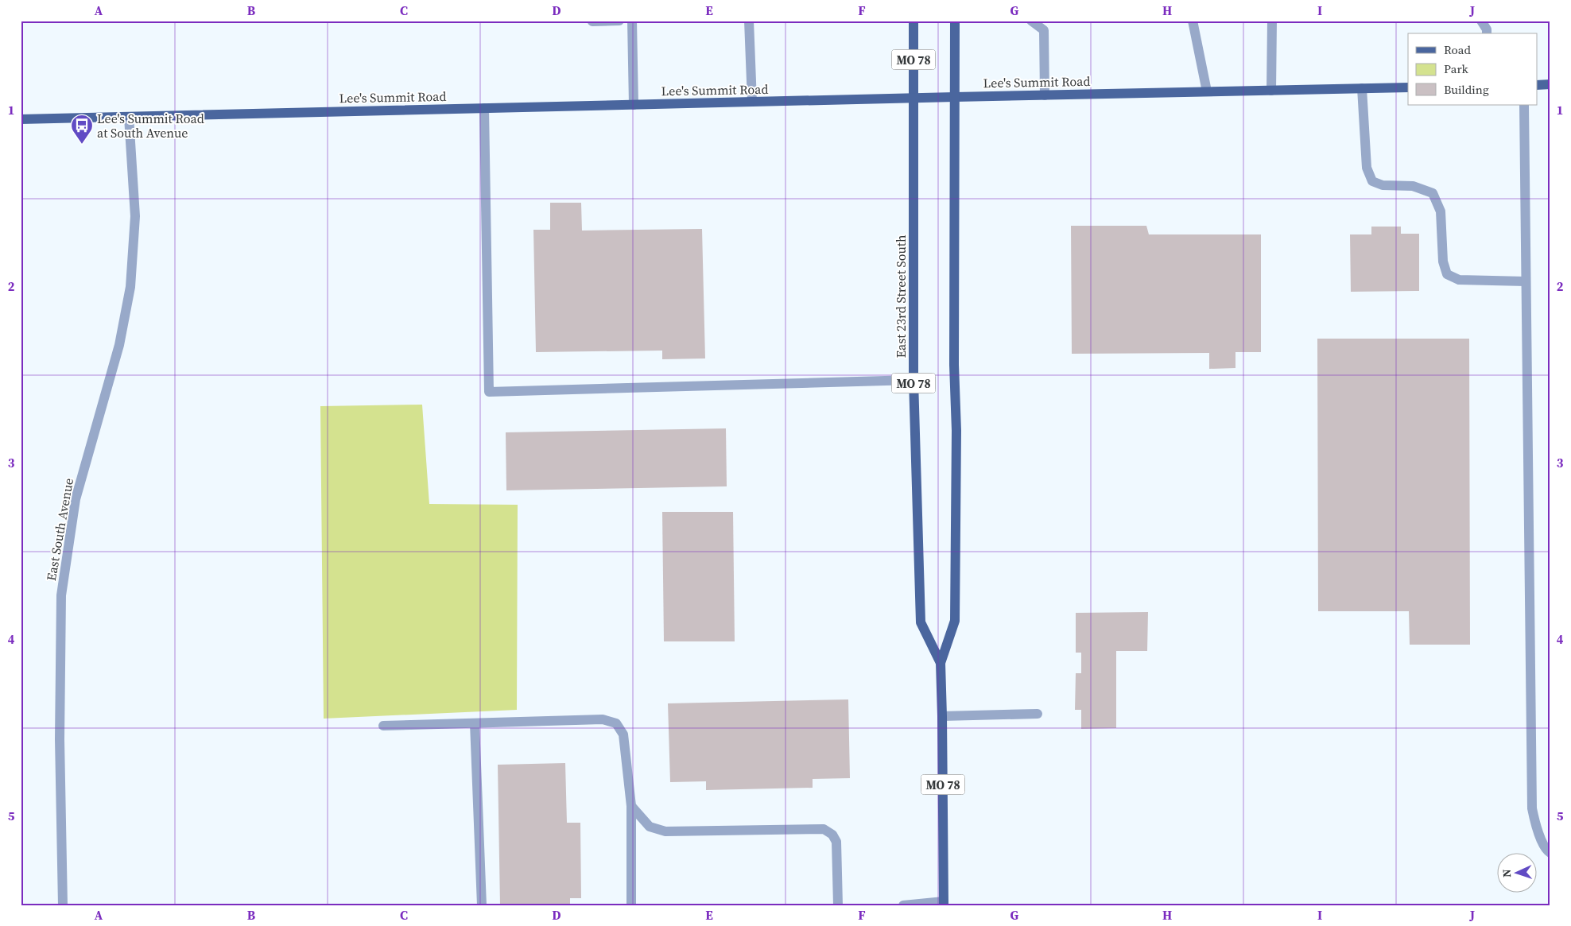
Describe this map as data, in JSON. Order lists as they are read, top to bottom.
{
  "streets": {
    "main road": ["MO 78", "Lee's Summit Road", "East 23rd Street South"],
    "street": ["East South Avenue"]
  },
  "crossings": [
    ["Lee's Summit Road", "East 23rd Street South"],
    ["Lee's Summit Road", "East South Avenue"]
  ],
  "places": {
    "bus stop": ["Lee's Summit Road at South Avenue"]
  },
  "legend": ["Road", "Park", "Building"],
  "north": "left",
  "grid": {
    "columns": [
      "A",
      "B",
      "C",
      "D",
      "E",
      "F",
      "G",
      "H",
      "I",
      "J"
    ],
    "rows": [
      "1",
      "2",
      "3",
      "4",
      "5"
    ]
  }
}
